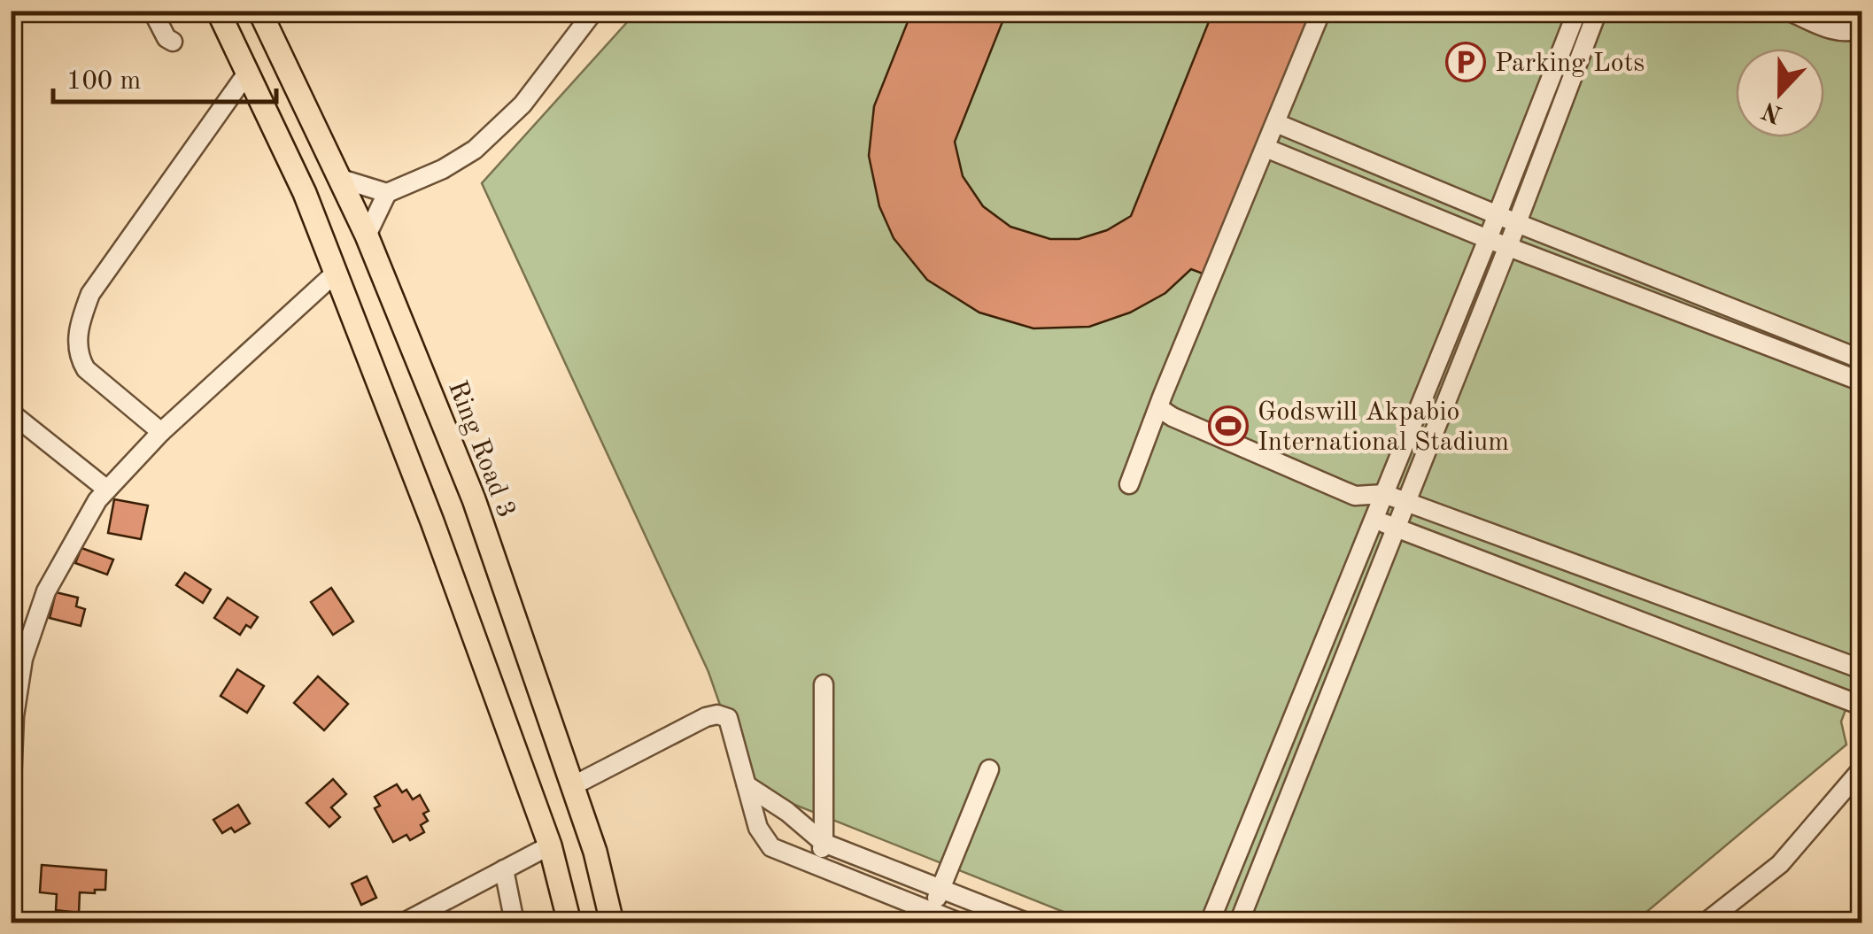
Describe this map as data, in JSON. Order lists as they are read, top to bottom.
{
  "streets": {
    "main road": ["Ring Road 3"]
  },
  "places": {
    "parking": ["Parking Lots"],
    "sports": ["Godswill Akpabio International Stadium"]
  },
  "scale_bar": "100 m",
  "north": "bottom"
}
